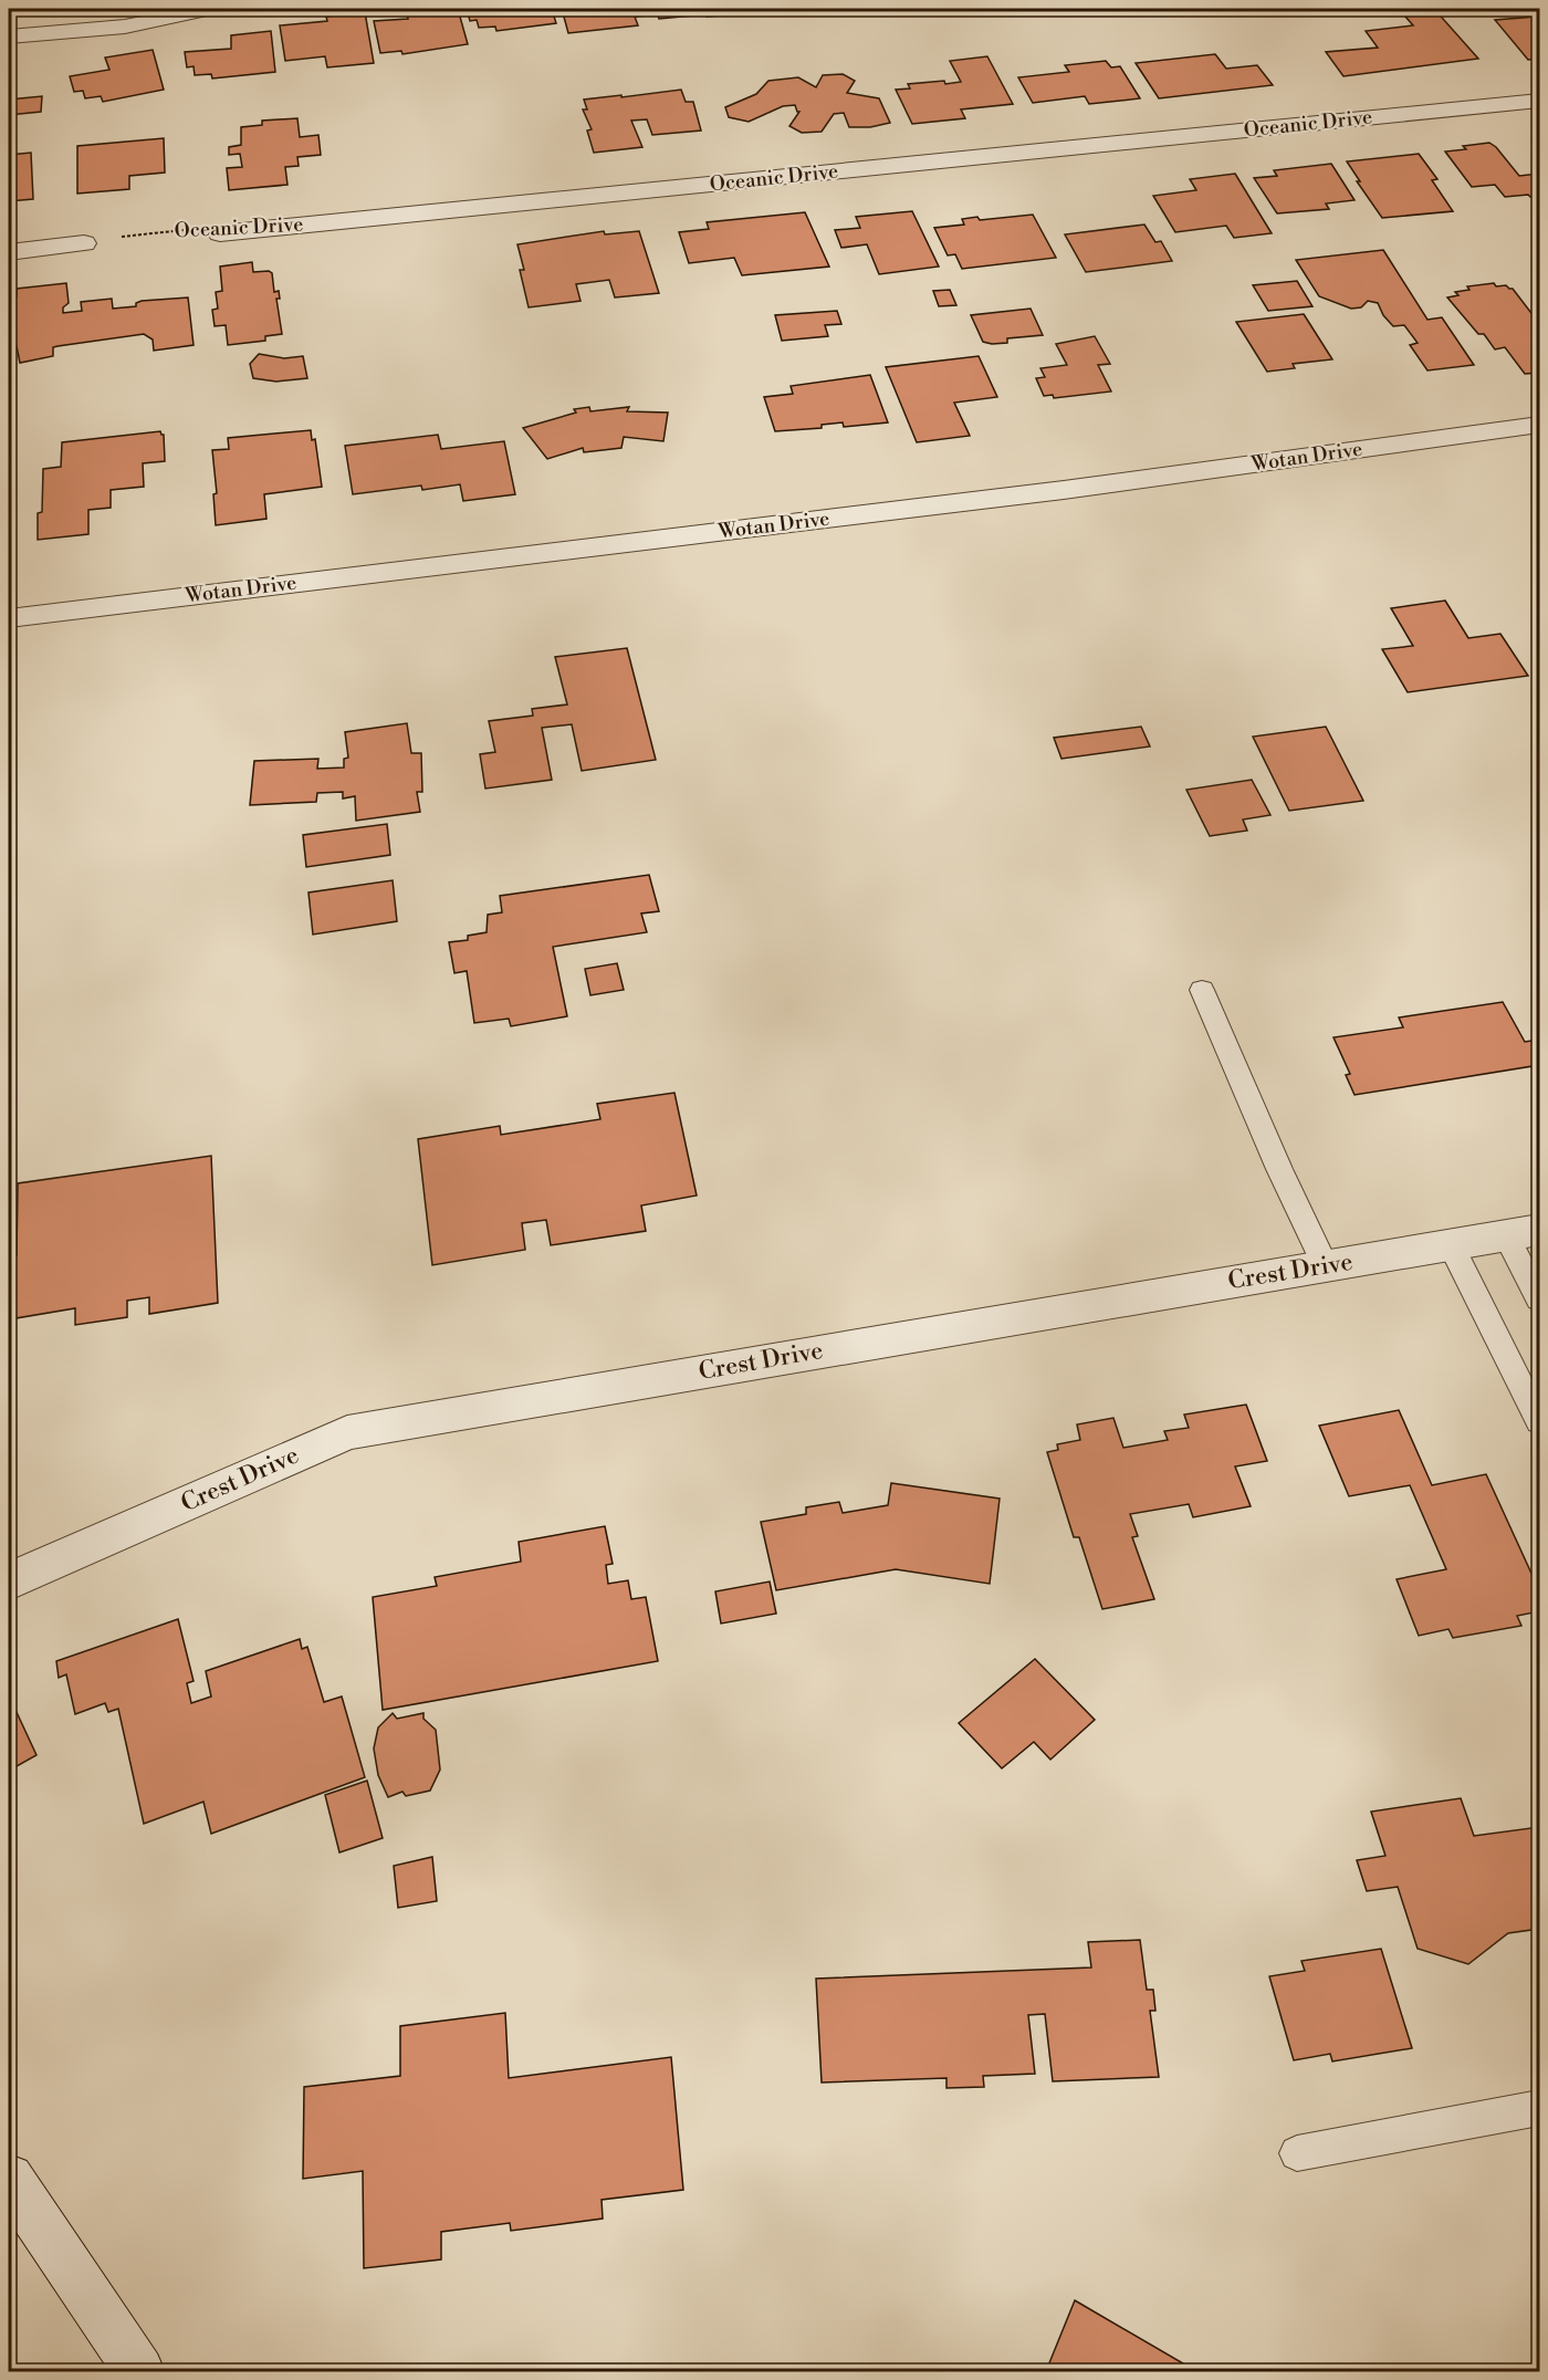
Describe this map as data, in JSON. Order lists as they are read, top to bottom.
{
  "streets": {
    "street": ["Oceanic Drive", "Wotan Drive", "Crest Drive"]
  }
}
